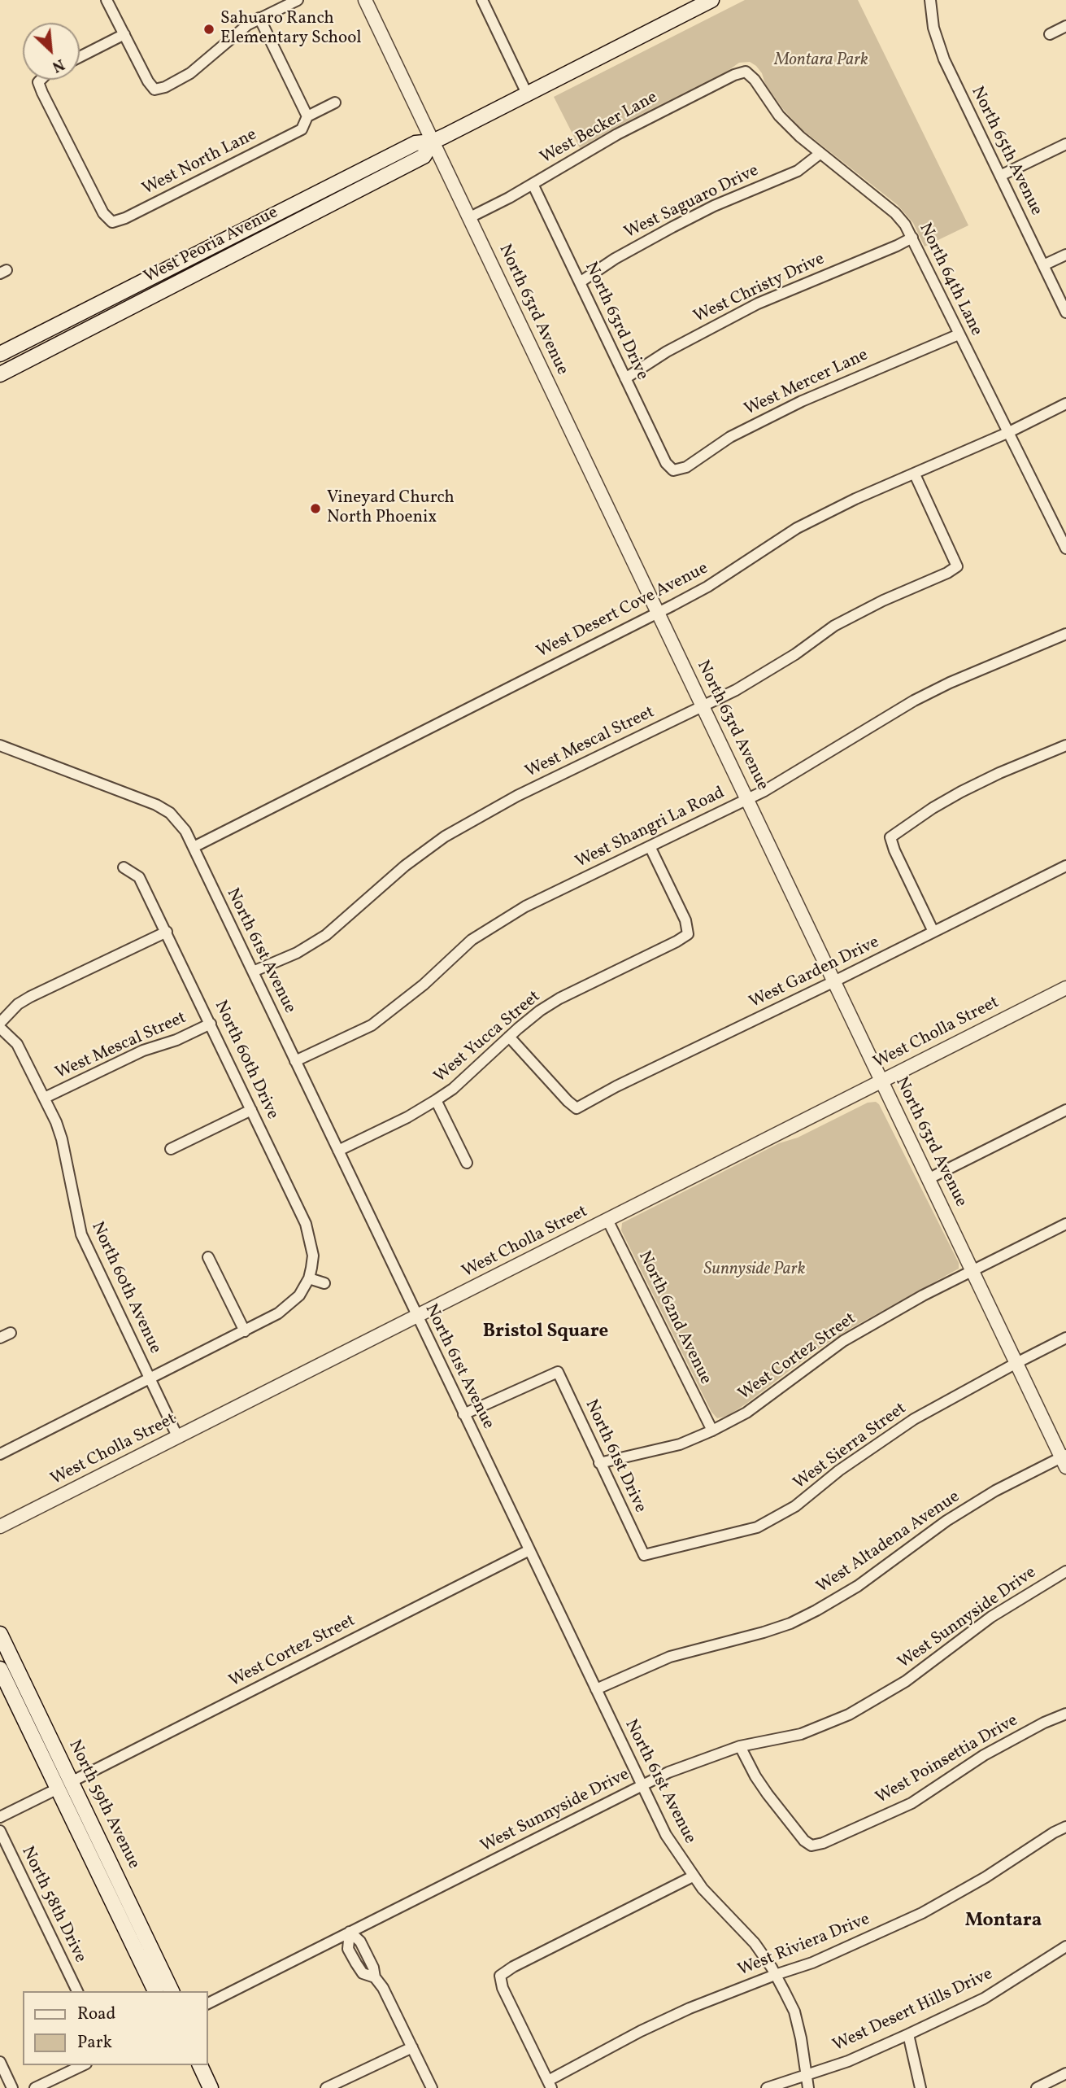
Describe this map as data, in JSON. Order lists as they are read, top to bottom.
{
  "streets": {
    "main road": ["West Peoria Avenue", "North 59th Avenue"],
    "street": [
      "West Becker Lane",
      "North 65th Avenue",
      "West North Lane",
      "West Saguaro Drive",
      "North 64th Lane",
      "West Christy Drive",
      "North 63rd Avenue",
      "North 63rd Drive",
      "West Mercer Lane",
      "West Desert Cove Avenue",
      "West Mescal Street",
      "West Shangri La Road",
      "North 61st Avenue",
      "West Garden Drive",
      "West Cholla Street",
      "West Yucca Street",
      "North 60th Drive",
      "North 60th Avenue",
      "North 62nd Avenue",
      "West Cortez Street",
      "West Sierra Street",
      "North 61st Drive",
      "West Altadena Avenue",
      "West Sunnyside Drive",
      "West Poinsettia Drive",
      "North 58th Drive",
      "West Riviera Drive",
      "West Desert Hills Drive"
    ]
  },
  "crossings": [
    ["West Becker Lane", "North 64th Lane"],
    ["West Becker Lane", "North 63rd Avenue"],
    ["West Becker Lane", "North 63rd Drive"],
    ["West Saguaro Drive", "North 64th Lane"],
    ["West Saguaro Drive", "North 63rd Drive"],
    ["West Peoria Avenue", "North 63rd Avenue"],
    ["North 64th Lane", "West Christy Drive"],
    ["North 64th Lane", "West Mercer Lane"],
    ["North 64th Lane", "West Desert Cove Avenue"],
    ["West Christy Drive", "North 63rd Drive"],
    ["North 63rd Avenue", "West Desert Cove Avenue"],
    ["North 63rd Avenue", "West Mescal Street"],
    ["North 63rd Avenue", "West Shangri La Road"],
    ["North 63rd Avenue", "West Garden Drive"],
    ["North 63rd Avenue", "West Cholla Street"],
    ["North 63rd Avenue", "West Cortez Street"],
    ["North 63rd Avenue", "West Sierra Street"],
    ["North 63rd Avenue", "West Altadena Avenue"],
    ["North 63rd Drive", "West Mercer Lane"],
    ["West Desert Cove Avenue", "West Mescal Street"],
    ["West Desert Cove Avenue", "North 61st Avenue"],
    ["West Mescal Street", "North 61st Avenue"],
    ["West Mescal Street", "North 60th Drive"],
    ["West Mescal Street", "North 60th Avenue"],
    ["West Shangri La Road", "North 61st Avenue"],
    ["West Shangri La Road", "West Yucca Street"],
    ["North 61st Avenue", "West Cholla Street"],
    ["North 61st Avenue", "West Yucca Street"],
    ["North 61st Avenue", "West Cortez Street"],
    ["North 61st Avenue", "North 61st Drive"],
    ["North 61st Avenue", "West Altadena Avenue"],
    ["North 61st Avenue", "West Sunnyside Drive"],
    ["North 61st Avenue", "West Riviera Drive"],
    ["North 61st Avenue", "West Desert Hills Drive"],
    ["West Garden Drive", "West Yucca Street"],
    ["West Cholla Street", "North 60th Avenue"],
    ["West Cholla Street", "North 62nd Avenue"],
    ["North 62nd Avenue", "West Cortez Street"],
    ["West Cortez Street", "North 61st Drive"],
    ["West Cortez Street", "North 59th Avenue"],
    ["West Sierra Street", "North 61st Drive"],
    ["West Sunnyside Drive", "West Poinsettia Drive"]
  ],
  "districts": ["Bristol Square", "Montara"],
  "parks": ["Montara Park", "Sunnyside Park"],
  "places": ["Sahuaro Ranch Elementary School", "Vineyard Church North Phoenix"],
  "legend": ["Road", "Park"],
  "north": "bottom right"
}
